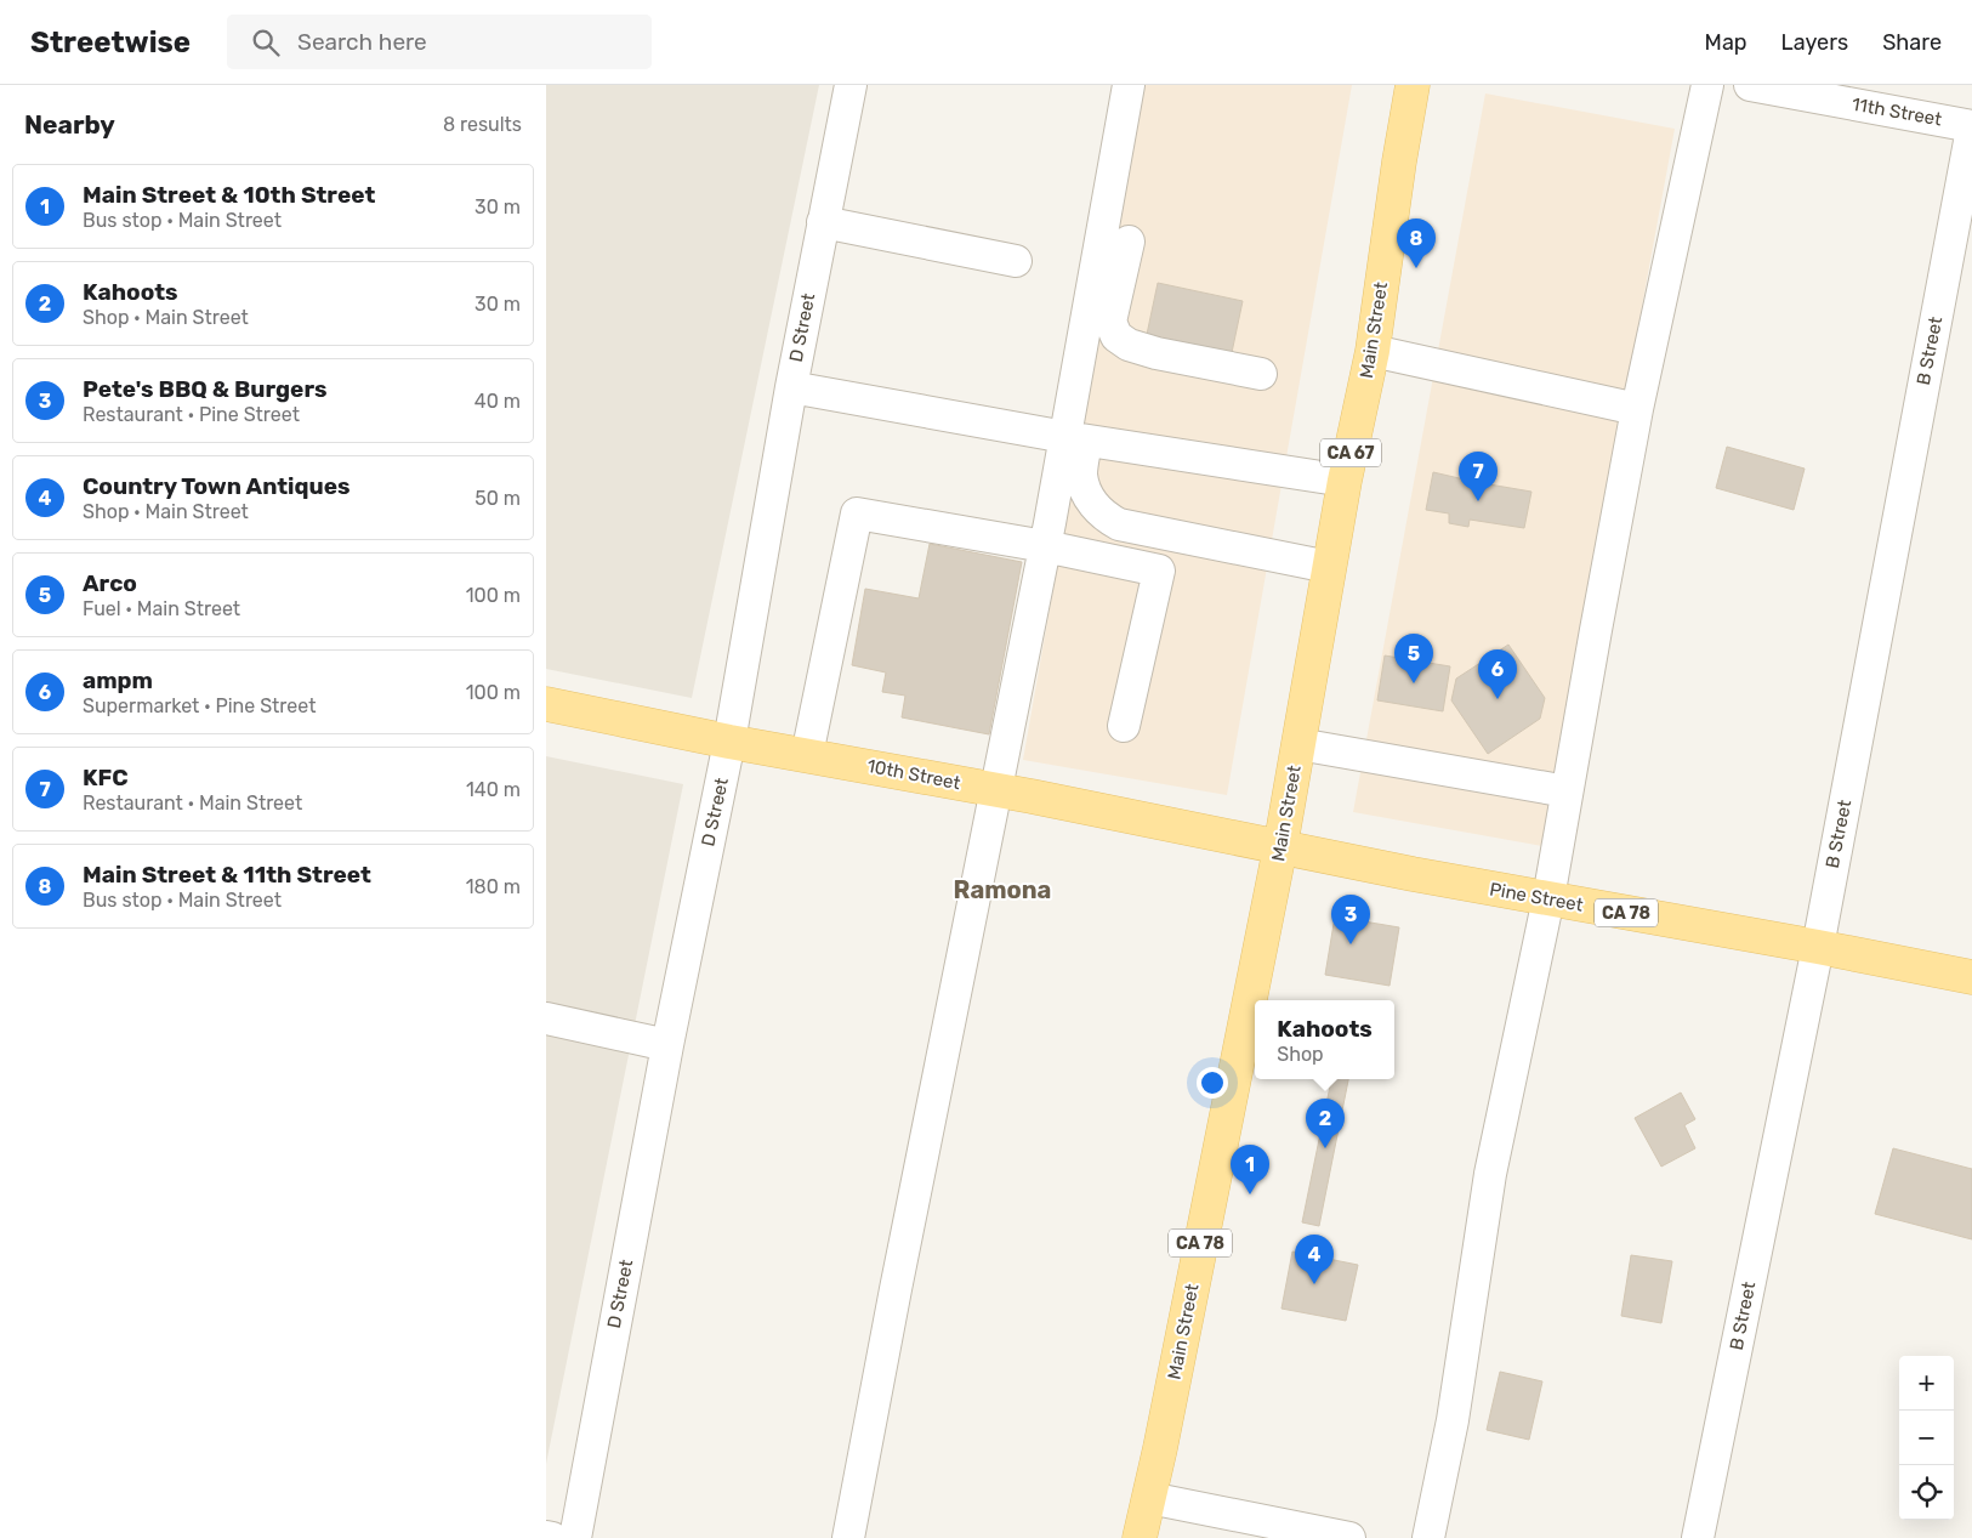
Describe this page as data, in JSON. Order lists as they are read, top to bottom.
{
  "streets": {
    "main road": [
      "Main Street",
      "CA 67",
      "10th Street",
      "Pine Street",
      "CA 78"
    ],
    "street": ["11th Street", "D Street", "B Street"]
  },
  "crossings": [
    ["11th Street", "B Street"],
    ["D Street", "10th Street"],
    ["Main Street", "10th Street"],
    ["Main Street", "Pine Street"],
    ["B Street", "Pine Street"],
    ["10th Street", "Pine Street"]
  ],
  "districts": ["Ramona"],
  "page": {
    "header": "Streetwise",
    "search": "Search here",
    "nav": ["Map", "Layers", "Share"],
    "heading": ["Nearby", "8 results"],
    "list": [
      {
        "mark": "1",
        "name": "Main Street & 10th Street",
        "note": "Bus stop · Main Street",
        "value": "30 m"
      },
      {
        "mark": "2",
        "name": "Kahoots",
        "note": "Shop · Main Street",
        "value": "30 m"
      },
      {
        "mark": "3",
        "name": "Pete's BBQ & Burgers",
        "note": "Restaurant · Pine Street",
        "value": "40 m"
      },
      {
        "mark": "4",
        "name": "Country Town Antiques",
        "note": "Shop · Main Street",
        "value": "50 m"
      },
      {
        "mark": "5",
        "name": "Arco",
        "note": "Fuel · Main Street",
        "value": "100 m"
      },
      {
        "mark": "6",
        "name": "ampm",
        "note": "Supermarket · Pine Street",
        "value": "100 m"
      },
      {
        "mark": "7",
        "name": "KFC",
        "note": "Restaurant · Main Street",
        "value": "140 m"
      },
      {
        "mark": "8",
        "name": "Main Street & 11th Street",
        "note": "Bus stop · Main Street",
        "value": "180 m"
      }
    ],
    "pins": [
      "8",
      "7",
      "5",
      "6",
      "3",
      "2",
      "1",
      "4"
    ],
    "popup": ["Kahoots", "Shop"],
    "map_buttons": ["+", "−"]
  }
}
